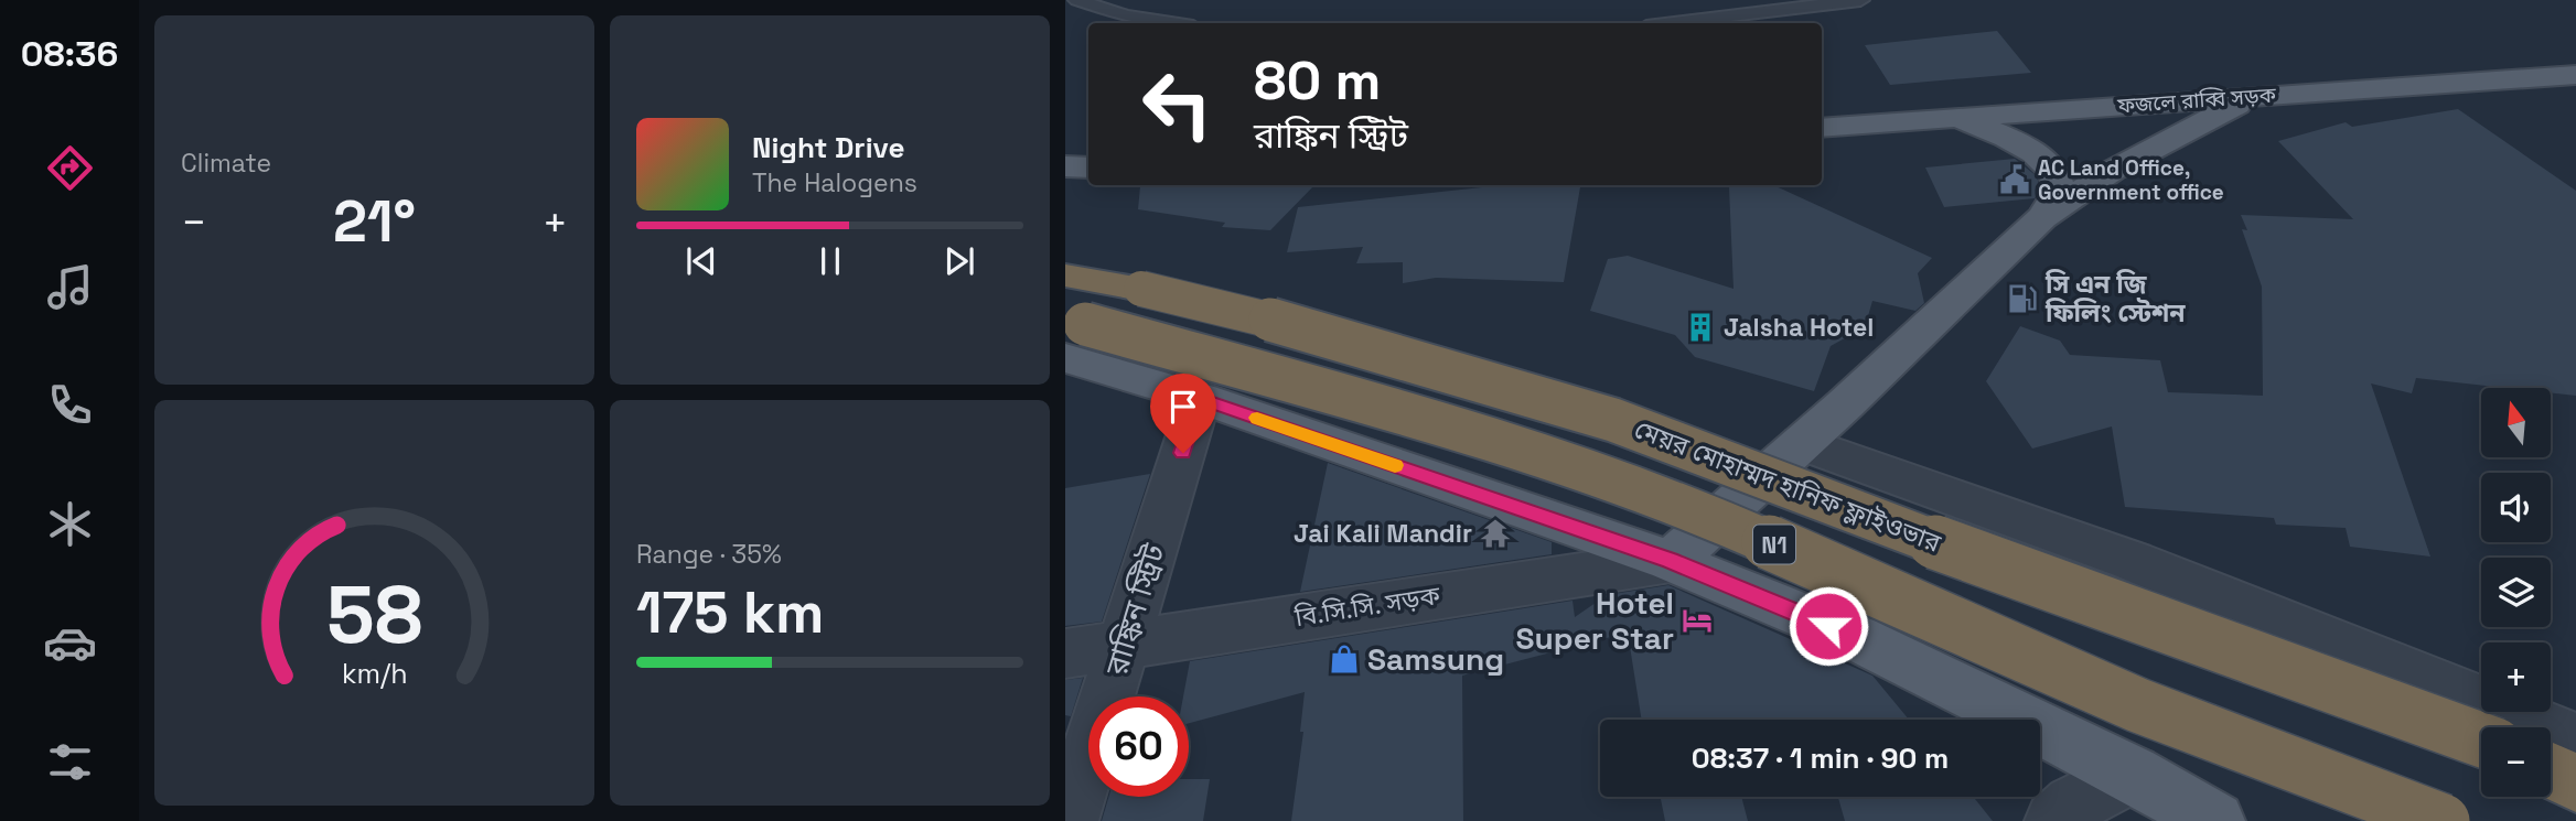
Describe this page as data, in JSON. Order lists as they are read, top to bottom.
{
  "streets": {
    "highway": ["মেয়র মোহাম্মদ হানিফ ফ্লাইওভার", "N1"],
    "main road": ["ফজলে রাব্বি সড়ক"],
    "street": ["বি.সি.সি. সড়ক", "রাঙ্কিন স্ট্রিট"]
  },
  "crossings": [
    ["বি.সি.সি. সড়ক", "রাঙ্কিন স্ট্রিট"]
  ],
  "places": {
    "public building": ["AC Land Office, Government office"],
    "fuel station": ["সি এন জি ফিলিং স্টেশন"],
    "building": ["Jalsha Hotel"],
    "temple": ["Jai Kali Mandir"],
    "hotel": ["Hotel Super Star"],
    "shop": ["Samsung"]
  },
  "north": "top",
  "page": {
    "tabs": "08:36",
    "tile": [
      "Climate",
      ["Range · 35%", "175 km"]
    ],
    "turn": ["80 m", "রাঙ্কিন স্ট্রিট"],
    "song": ["Night Drive", "The Halogens"],
    "heat": ["−", "21°", "+"],
    "map_buttons": ["+", "−"],
    "limit": "60",
    "trip": "08:37 · 1 min · 90 m",
    "gauge": ["58", "km/h"]
  }
}
